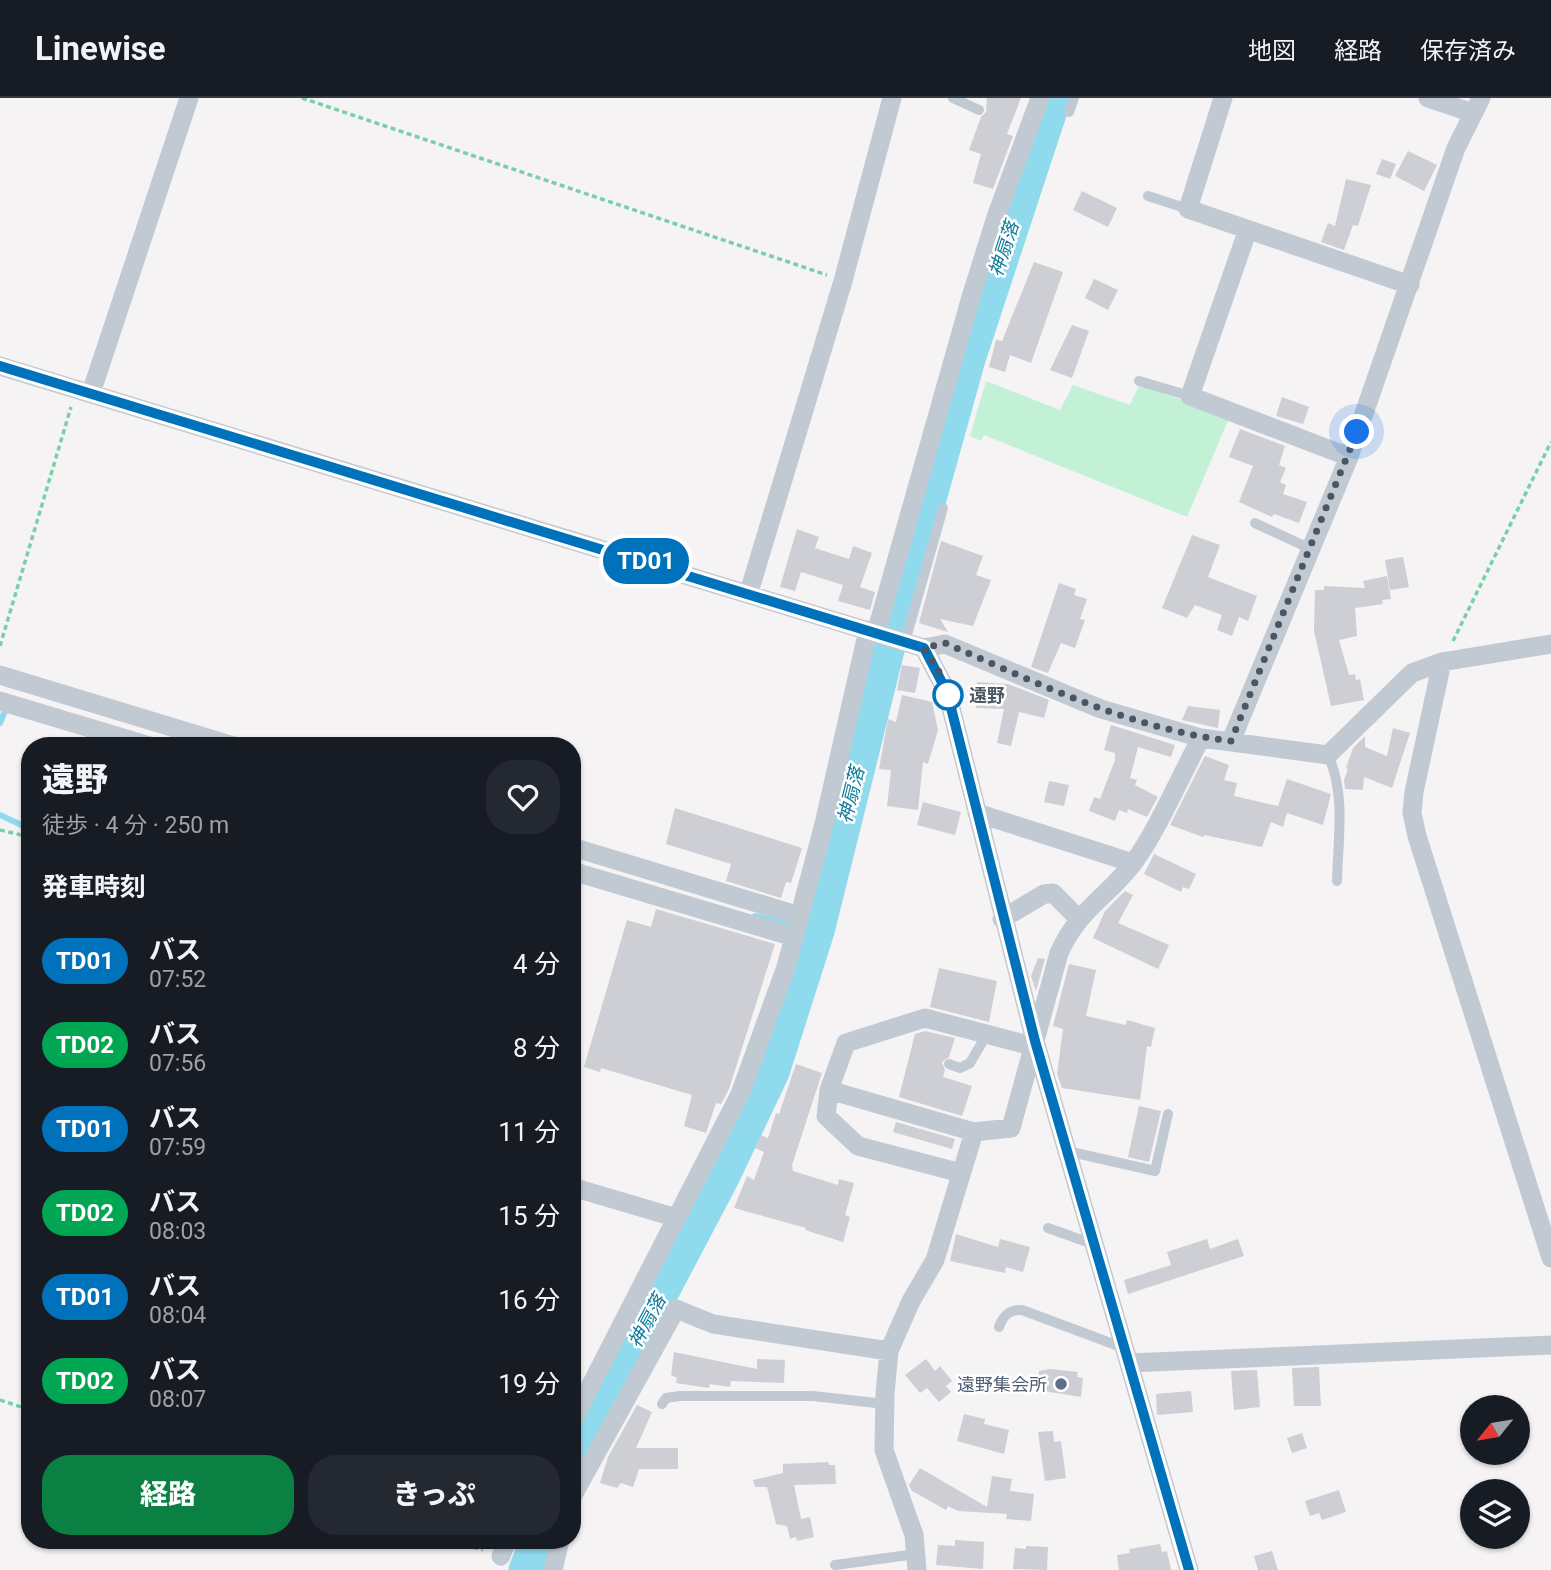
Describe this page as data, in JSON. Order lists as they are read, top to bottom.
{
  "water": ["神扇落"],
  "places": ["遠野", "遠野集会所"],
  "lines": ["bus line TD01"],
  "north": "bottom left",
  "page": {
    "header": "Linewise",
    "nav": ["地図", "経路", "保存済み"],
    "on_map": "TD01",
    "heading": [
      ["遠野", "徒歩 · 4 分 · 250 m"],
      "発車時刻"
    ],
    "list": [
      {
        "mark": "TD01",
        "name": "バス",
        "note": "07:52",
        "value": "4 分"
      },
      {
        "mark": "TD02",
        "name": "バス",
        "note": "07:56",
        "value": "8 分"
      },
      {
        "mark": "TD01",
        "name": "バス",
        "note": "07:59",
        "value": "11 分"
      },
      {
        "mark": "TD02",
        "name": "バス",
        "note": "08:03",
        "value": "15 分"
      },
      {
        "mark": "TD01",
        "name": "バス",
        "note": "08:04",
        "value": "16 分"
      },
      {
        "mark": "TD02",
        "name": "バス",
        "note": "08:07",
        "value": "19 分"
      }
    ],
    "buttons": ["経路", "きっぷ"]
  }
}
